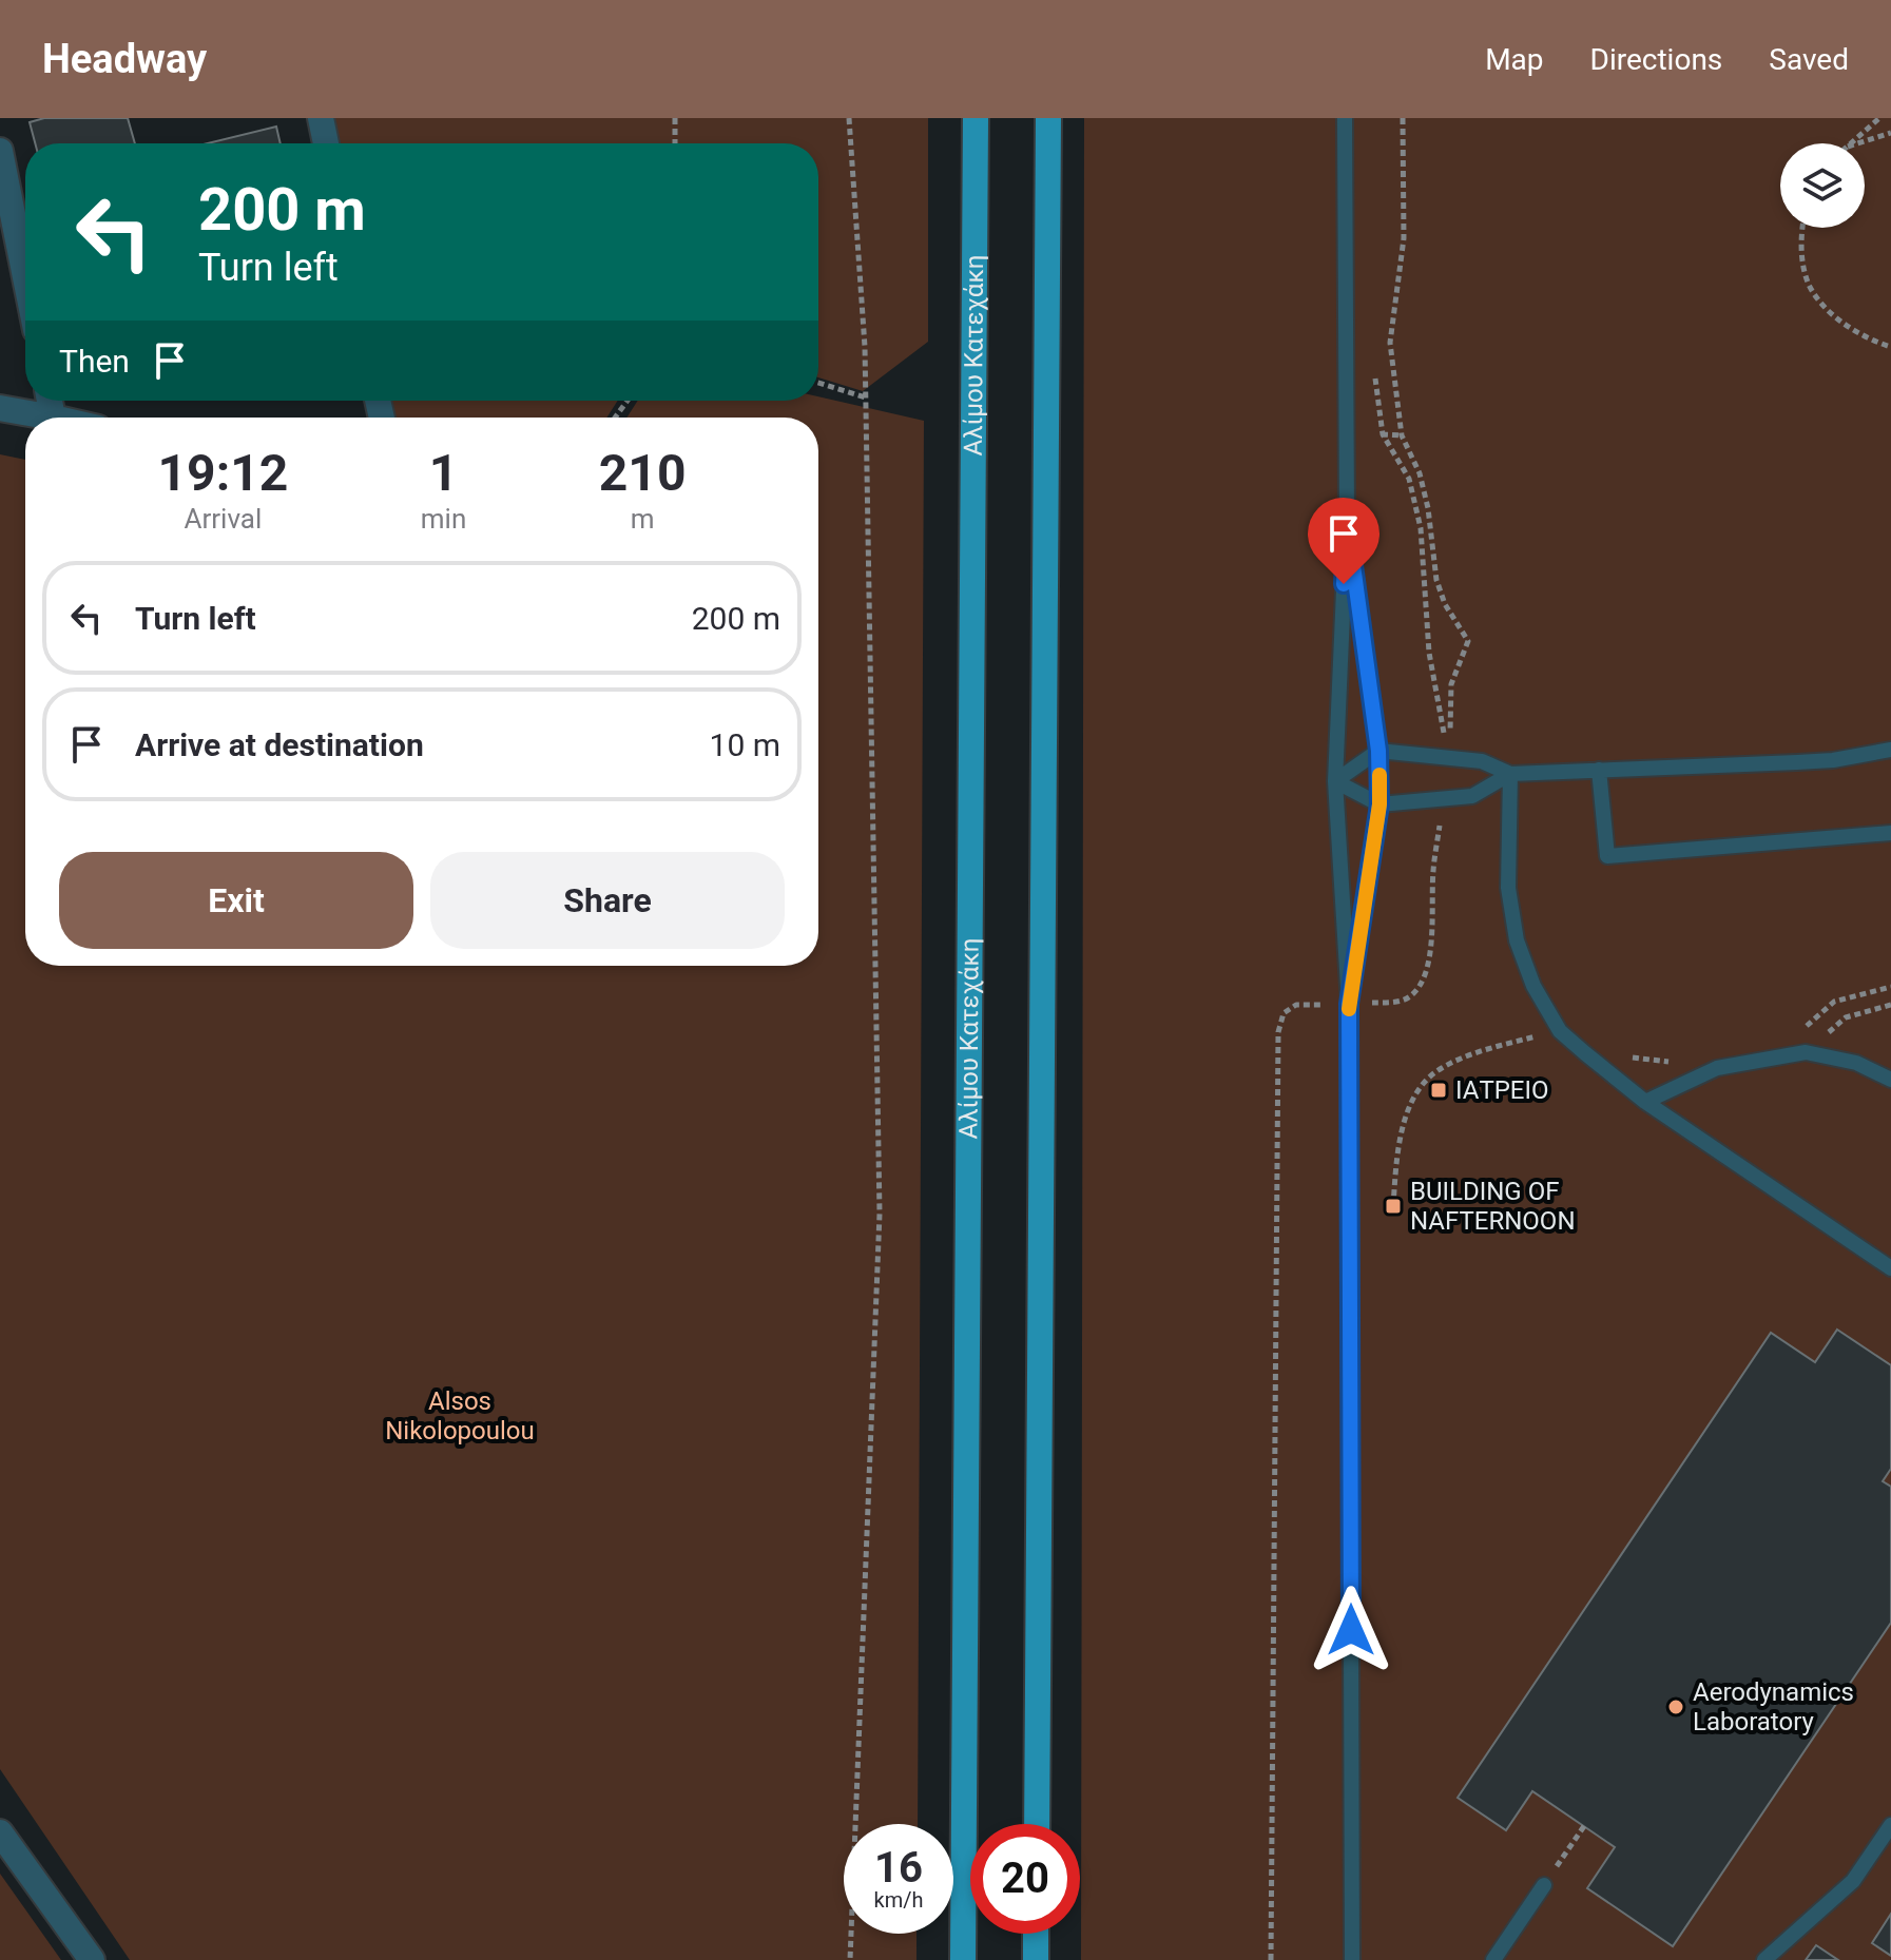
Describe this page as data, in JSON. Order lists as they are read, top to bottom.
{
  "streets": {
    "main road": ["Αλίμου Κατεχάκη"]
  },
  "parks": ["Alsos Nikolopoulou"],
  "places": {
    "transit": ["ΙΑΤΡΕΙΟ", "BUILDING OF NAFTERNOON"],
    "other": ["Aerodynamics Laboratory"]
  },
  "page": {
    "header": "Headway",
    "nav": ["Map", "Directions", "Saved"],
    "turn": ["200 m", "Turn left"],
    "then": "Then",
    "eta": [
      "19:12",
      "Arrival",
      "1",
      "min",
      "210",
      "m"
    ],
    "list": [
      {
        "name": "Turn left",
        "value": "200 m"
      },
      {
        "name": "Arrive at destination",
        "value": "10 m"
      }
    ],
    "buttons": ["Exit", "Share"],
    "speed": "16 km/h",
    "limit": "20"
  }
}
